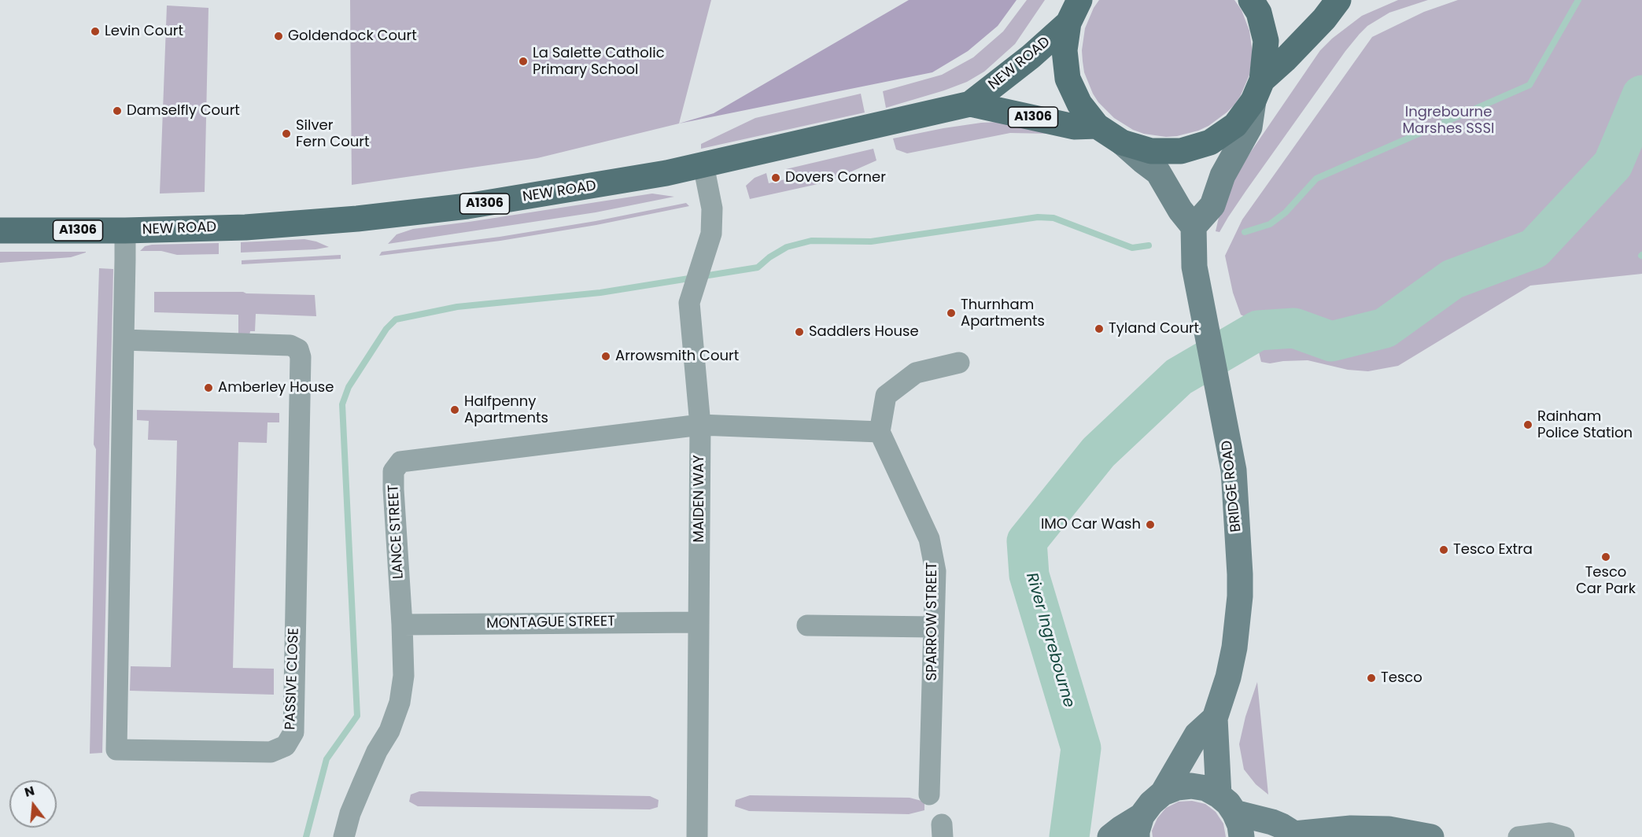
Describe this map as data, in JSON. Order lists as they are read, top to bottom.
{
  "streets": {
    "main road": ["NEW ROAD", "A1306", "BRIDGE ROAD"],
    "street": [
      "MAIDEN WAY",
      "LANCE STREET",
      "SPARROW STREET",
      "MONTAGUE STREET",
      "PASSIVE CLOSE"
    ]
  },
  "crossings": [
    ["NEW ROAD", "MAIDEN WAY"],
    ["NEW ROAD", "PASSIVE CLOSE"],
    ["MAIDEN WAY", "LANCE STREET"],
    ["MAIDEN WAY", "MONTAGUE STREET"],
    ["LANCE STREET", "MONTAGUE STREET"]
  ],
  "water": ["River Ingrebourne"],
  "parks": ["Ingrebourne Marshes SSSI"],
  "places": [
    "Levin Court",
    "Goldendock Court",
    "La Salette Catholic Primary School",
    "Damselfly Court",
    "Silver Fern Court",
    "Dovers Corner",
    "Thurnham Apartments",
    "Tyland Court",
    "Saddlers House",
    "Arrowsmith Court",
    "Amberley House",
    "Halfpenny Apartments",
    "Rainham Police Station",
    "IMO Car Wash",
    "Tesco Extra",
    "Tesco Car Park",
    "Tesco"
  ],
  "north": "top"
}
